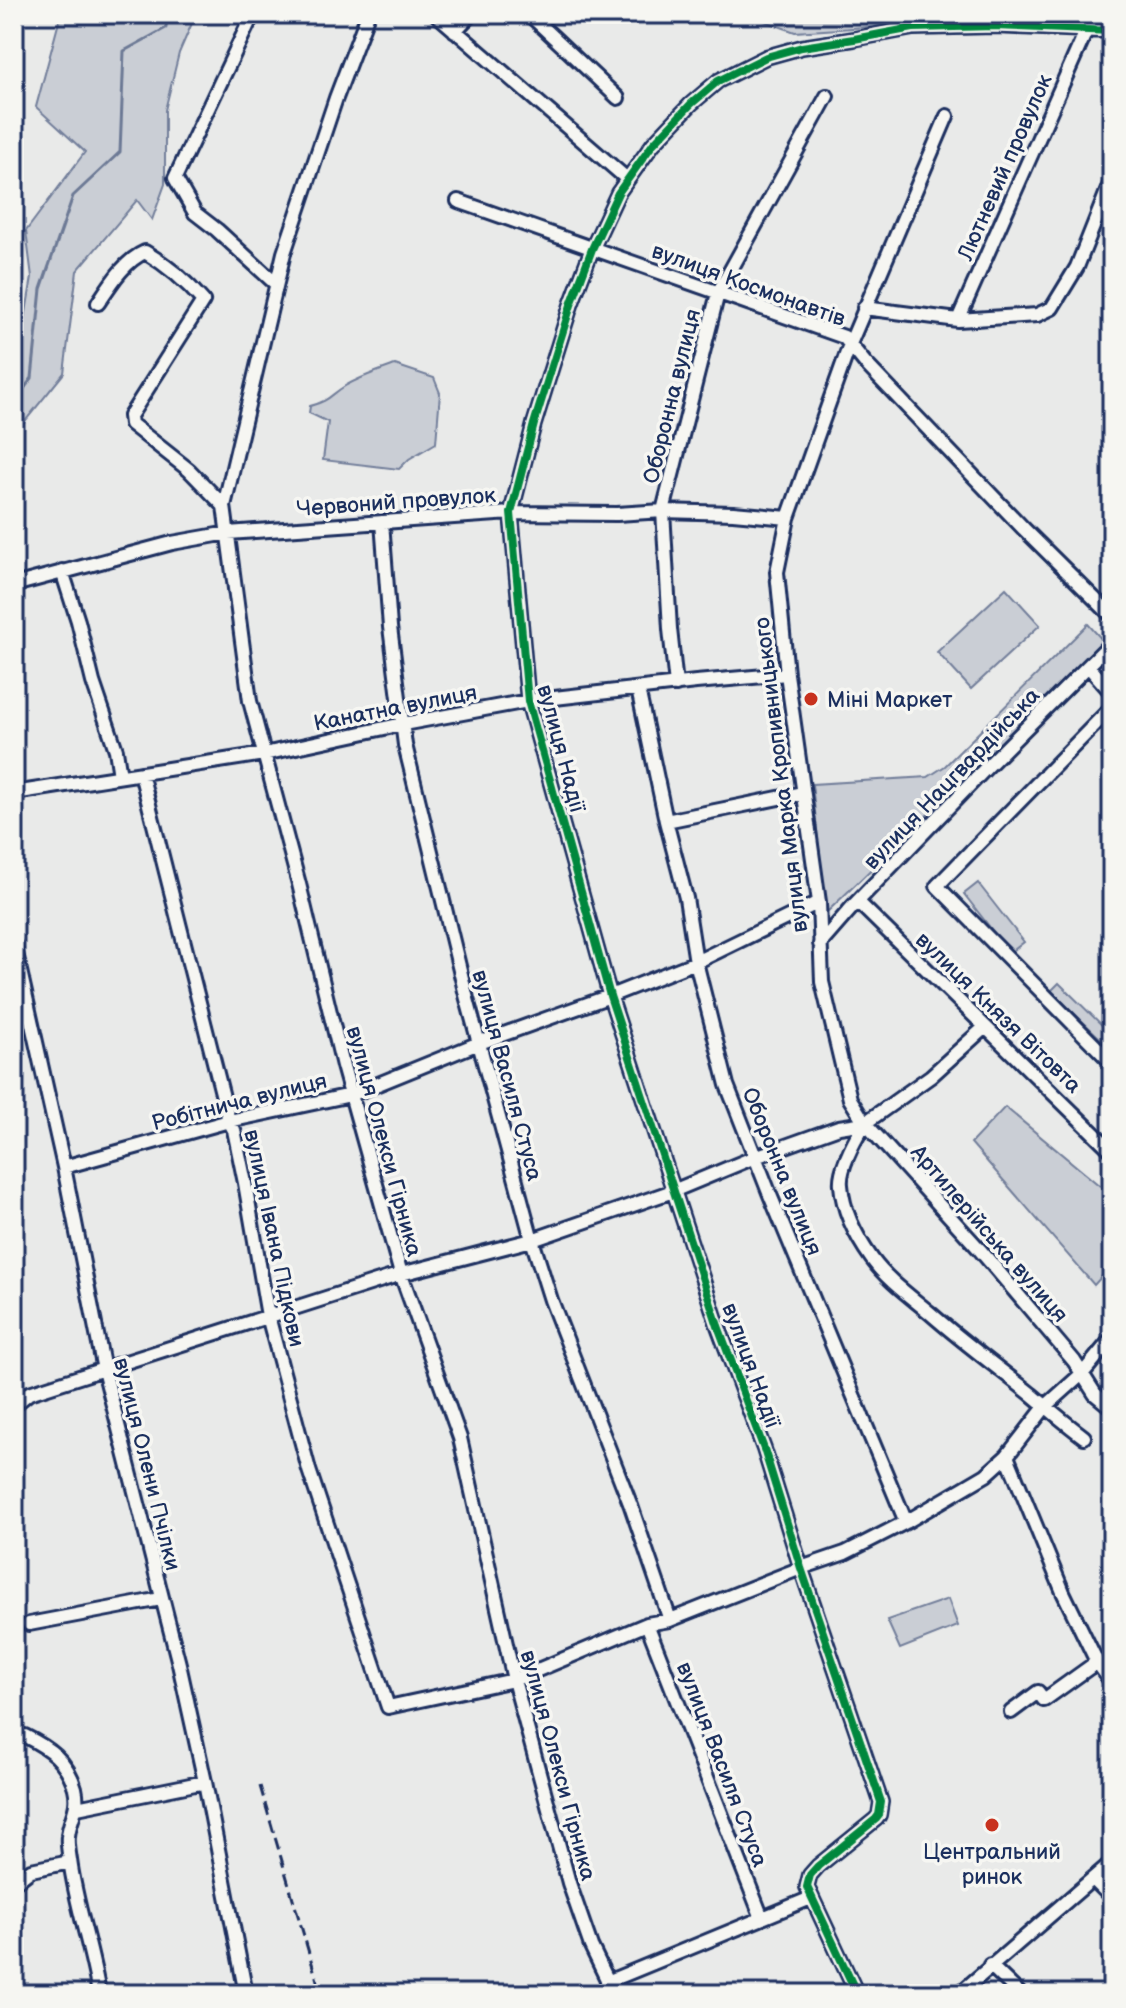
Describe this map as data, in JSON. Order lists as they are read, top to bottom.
{
  "streets": {
    "street": [
      "Лютневий провулок",
      "вулиця Космонавтів",
      "Оборонна вулиця",
      "Червоний провулок",
      "Канатна вулиця",
      "вулиця Надії",
      "вулиця Марка Кропивницького",
      "вулиця Нацгвардійська",
      "вулиця Князя Вітовта",
      "вулиця Василя Стуса",
      "Робітнича вулиця",
      "вулиця Олекси Гірника",
      "Артилерійська вулиця",
      "вулиця Івана Підкови",
      "вулиця Олени Пчілки"
    ]
  },
  "crossings": [
    ["Лютневий провулок", "вулиця Надії"],
    ["вулиця Космонавтів", "Оборонна вулиця"],
    ["вулиця Космонавтів", "вулиця Надії"],
    ["вулиця Космонавтів", "вулиця Марка Кропивницького"],
    ["Оборонна вулиця", "Червоний провулок"],
    ["Оборонна вулиця", "Канатна вулиця"],
    ["Оборонна вулиця", "Робітнича вулиця"],
    ["Червоний провулок", "вулиця Надії"],
    ["Червоний провулок", "вулиця Марка Кропивницького"],
    ["Червоний провулок", "вулиця Василя Стуса"],
    ["Червоний провулок", "вулиця Олекси Гірника"],
    ["Канатна вулиця", "вулиця Надії"],
    ["Канатна вулиця", "вулиця Марка Кропивницького"],
    ["Канатна вулиця", "вулиця Василя Стуса"],
    ["Канатна вулиця", "вулиця Олекси Гірника"],
    ["Канатна вулиця", "вулиця Івана Підкови"],
    ["вулиця Надії", "Робітнича вулиця"],
    ["вулиця Марка Кропивницького", "вулиця Нацгвардійська"],
    ["вулиця Марка Кропивницького", "Робітнича вулиця"],
    ["вулиця Марка Кропивницького", "Артилерійська вулиця"],
    ["вулиця Нацгвардійська", "вулиця Князя Вітовта"],
    ["вулиця Василя Стуса", "Робітнича вулиця"],
    ["Робітнича вулиця", "вулиця Олекси Гірника"],
    ["Робітнича вулиця", "вулиця Івана Підкови"],
    ["Робітнича вулиця", "вулиця Олени Пчілки"],
    ["вулиця Олекси Гірника", "вулиця Івана Підкови"]
  ],
  "places": ["Міні Маркет", "Центральний ринок"]
}
